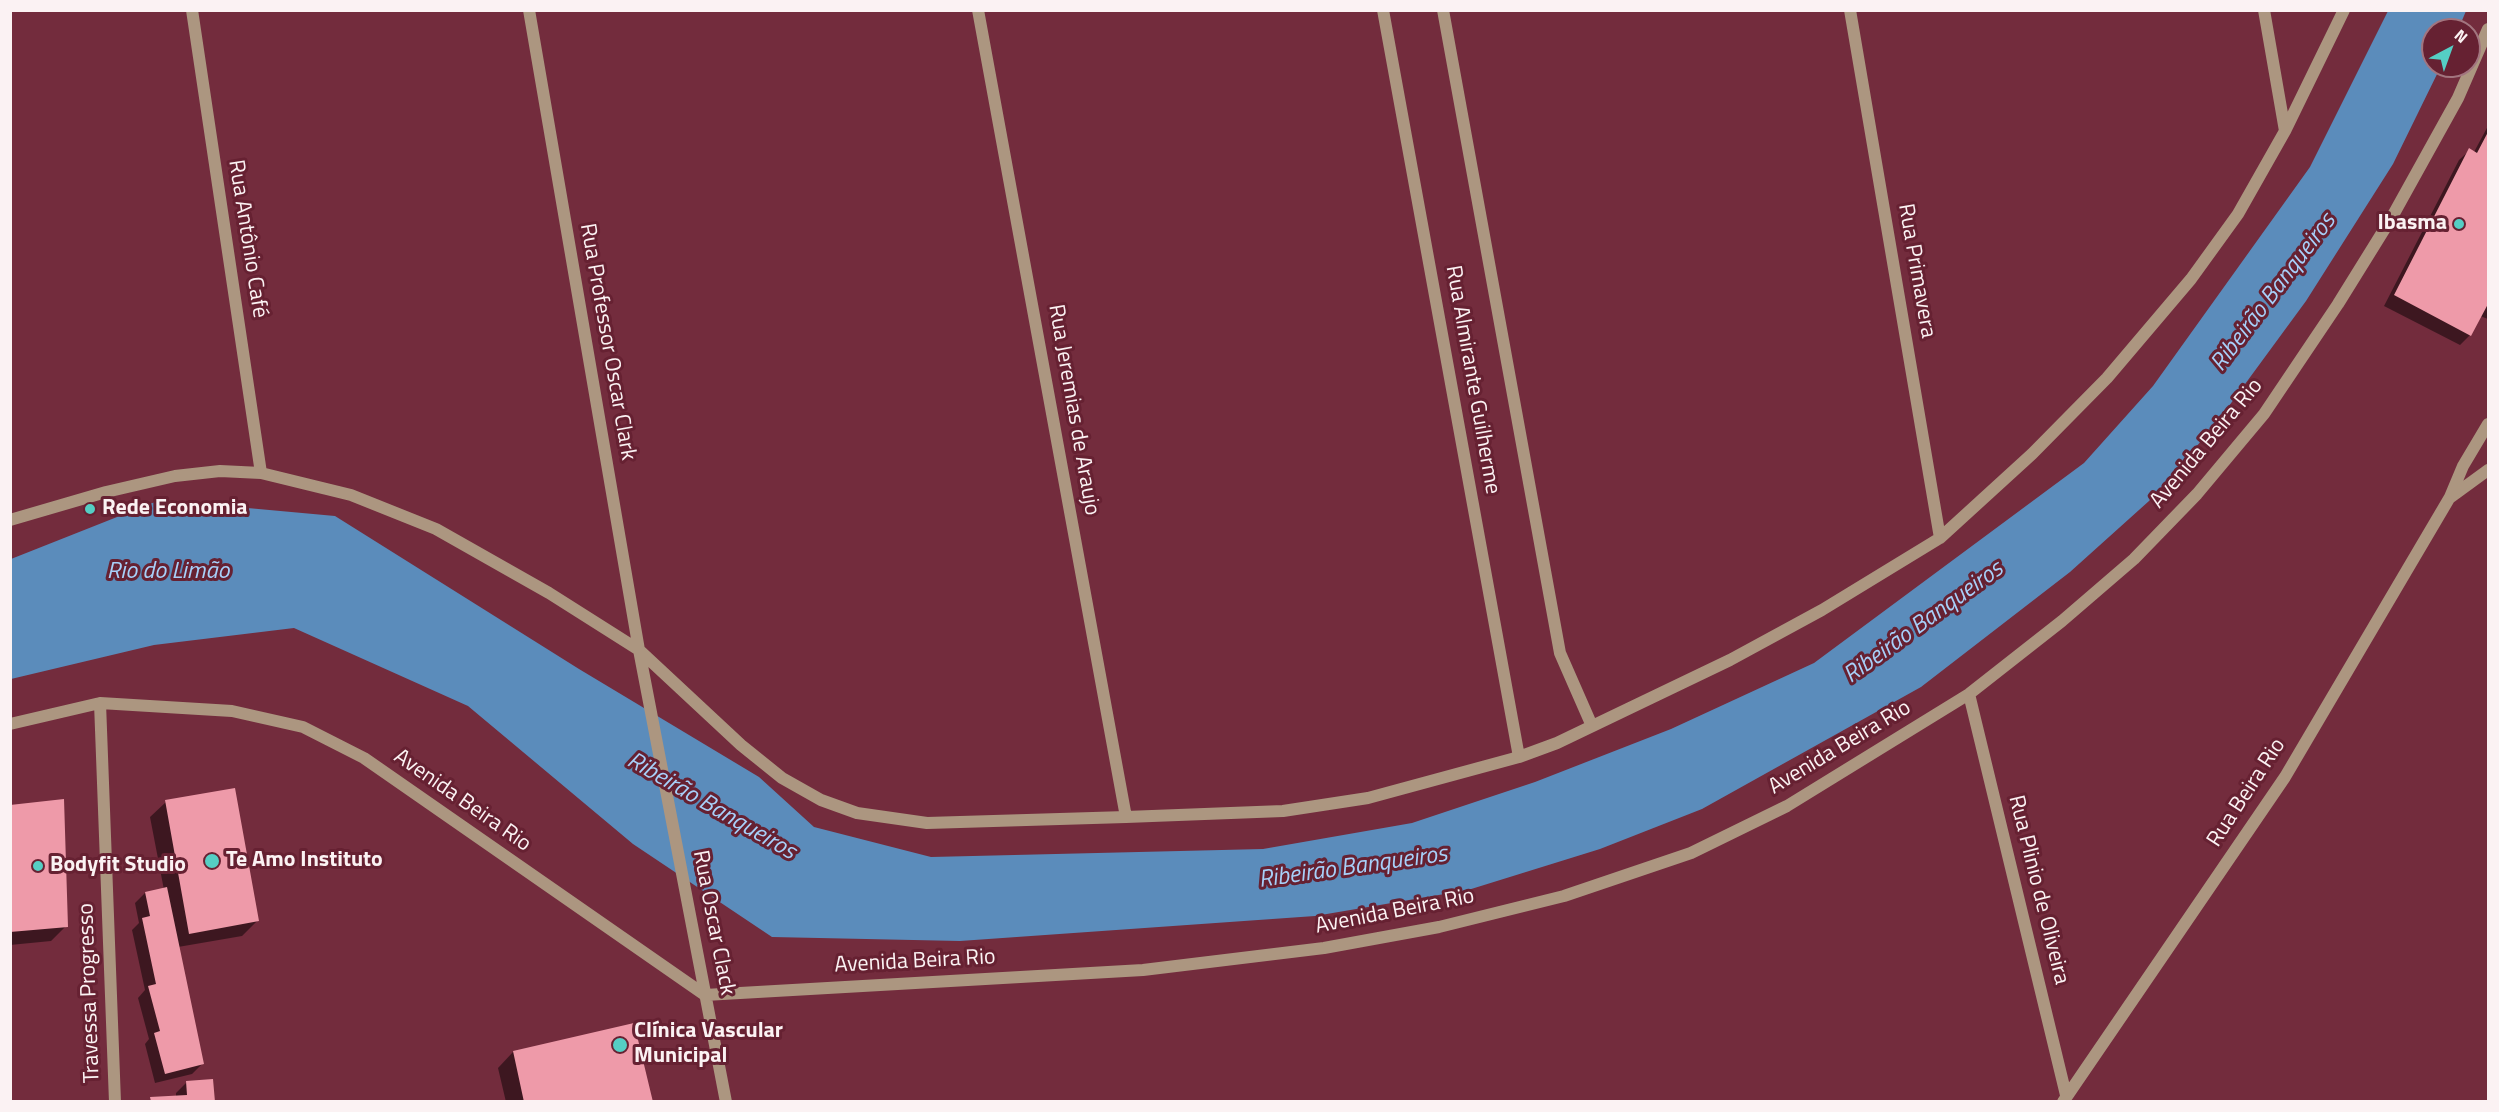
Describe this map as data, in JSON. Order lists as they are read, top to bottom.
{
  "streets": {
    "street": [
      "Rua Antônio Café",
      "Rua Primavera",
      "Rua Professor Oscar Clark",
      "Rua Almirante Guilherme",
      "Rua Jeremias de Araujo",
      "Avenida Beira Rio",
      "Rua Beira Rio",
      "Rua Plinio de Oliveira",
      "Rua Oscar Clack",
      "Travessa Progresso"
    ]
  },
  "crossings": [
    ["Rua Professor Oscar Clark", "Rua Oscar Clack"],
    ["Avenida Beira Rio", "Rua Plinio de Oliveira"],
    ["Avenida Beira Rio", "Rua Oscar Clack"],
    ["Avenida Beira Rio", "Travessa Progresso"],
    ["Rua Beira Rio", "Rua Plinio de Oliveira"]
  ],
  "water": ["Ribeirão Banqueiros", "Rio do Limão"],
  "places": [
    "Ibasma",
    "Rede Economia",
    "Te Amo Instituto",
    "Bodyfit Studio",
    "Clínica Vascular Municipal"
  ],
  "north": "top right"
}
